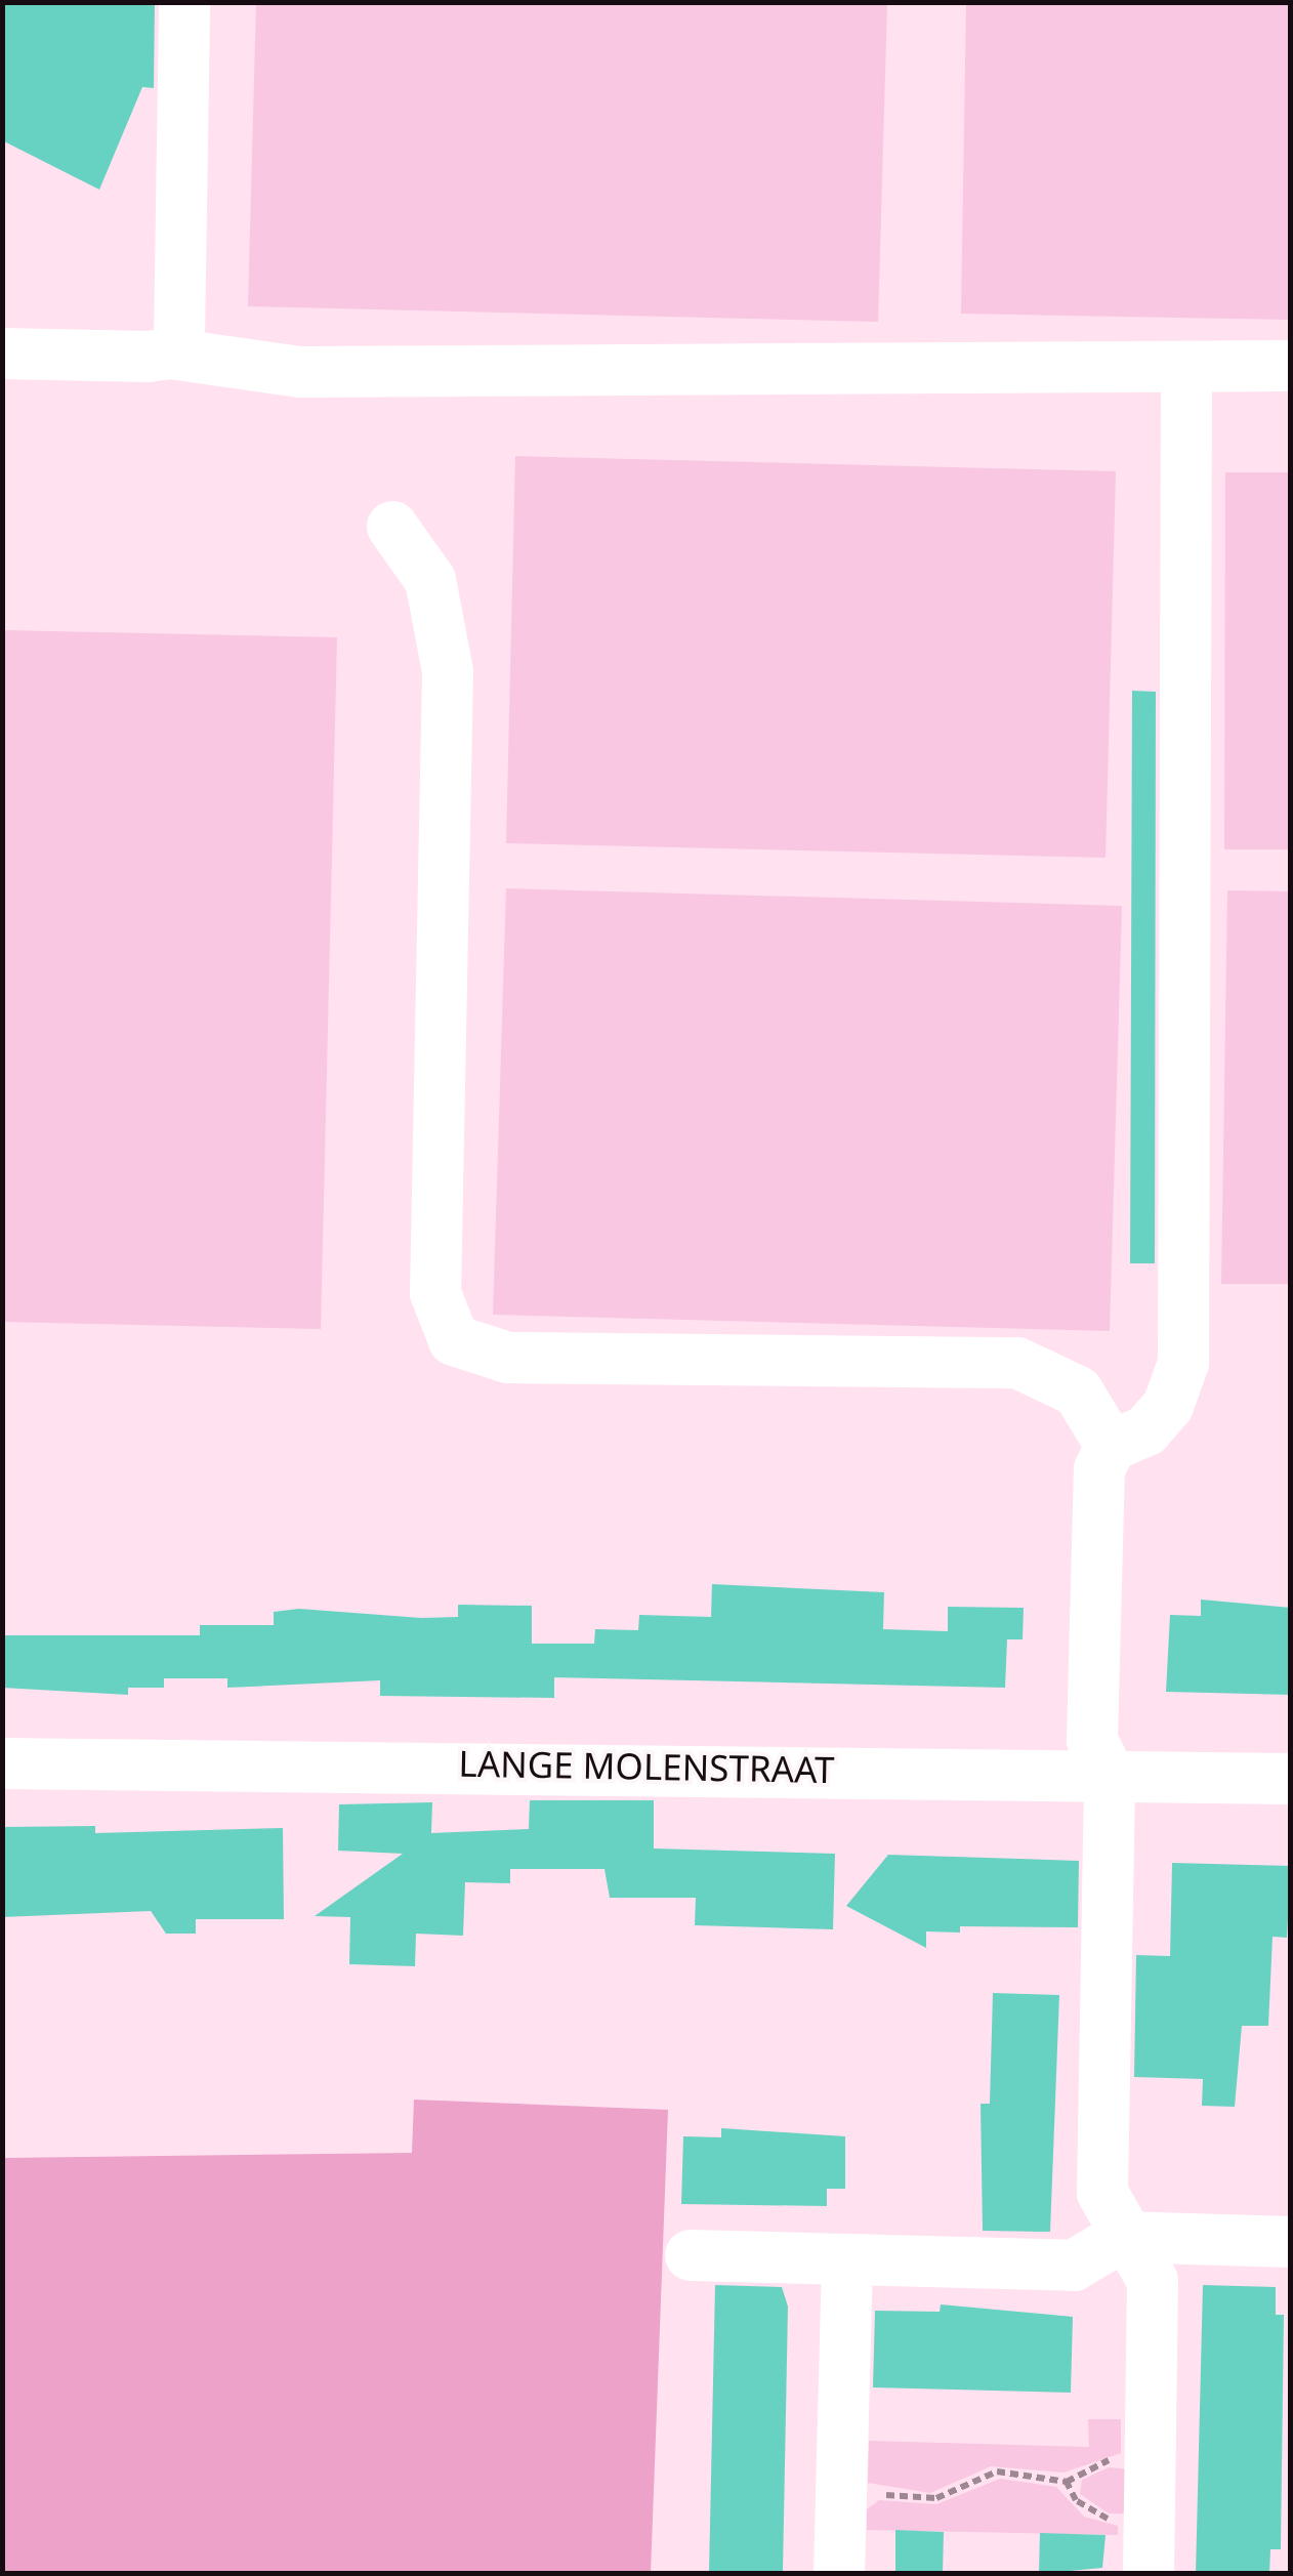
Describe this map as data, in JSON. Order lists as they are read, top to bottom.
{
  "streets": {
    "street": ["LANGE MOLENSTRAAT"]
  }
}
